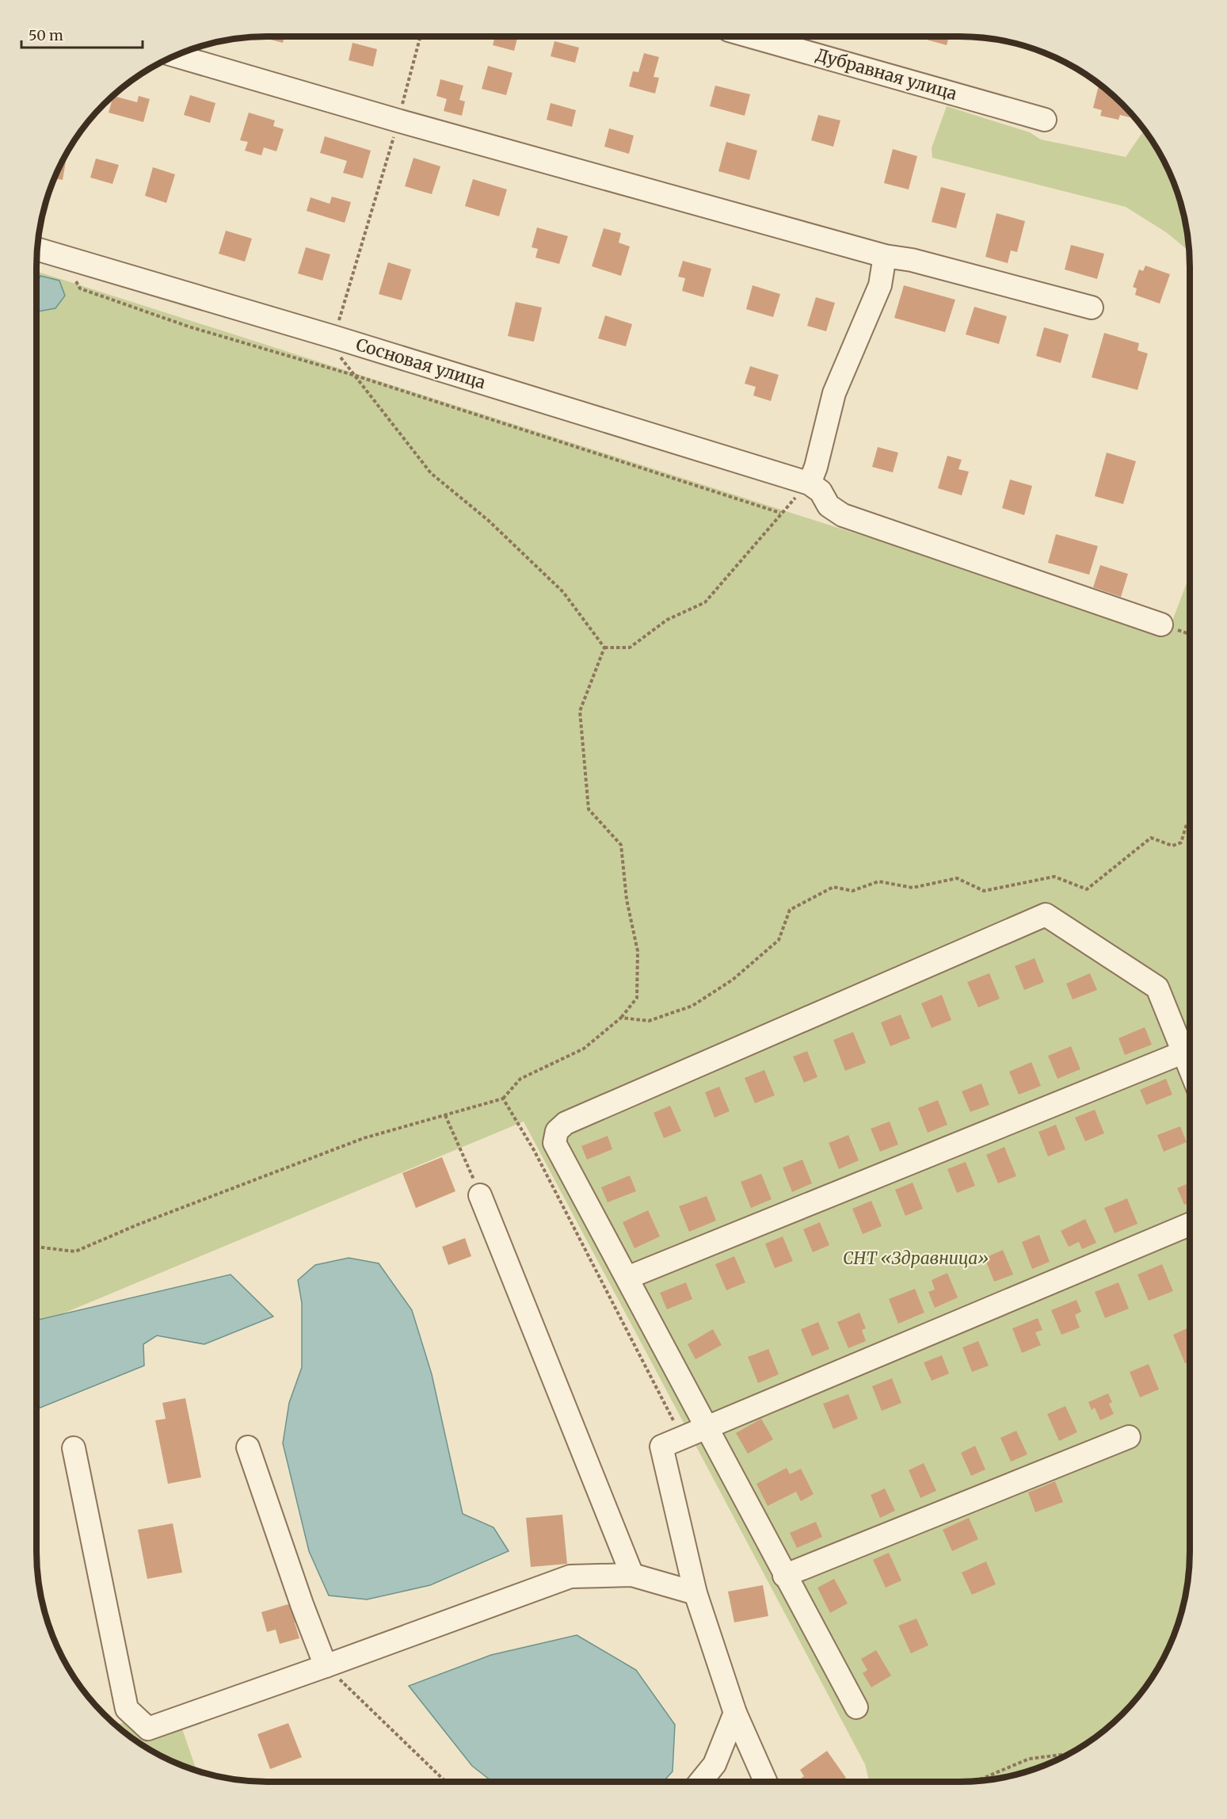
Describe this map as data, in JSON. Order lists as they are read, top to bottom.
{
  "streets": {
    "street": ["Дубравная улица", "Сосновая улица"]
  },
  "parks": ["СНТ «Здравница»"],
  "scale_bar": "50 m"
}
